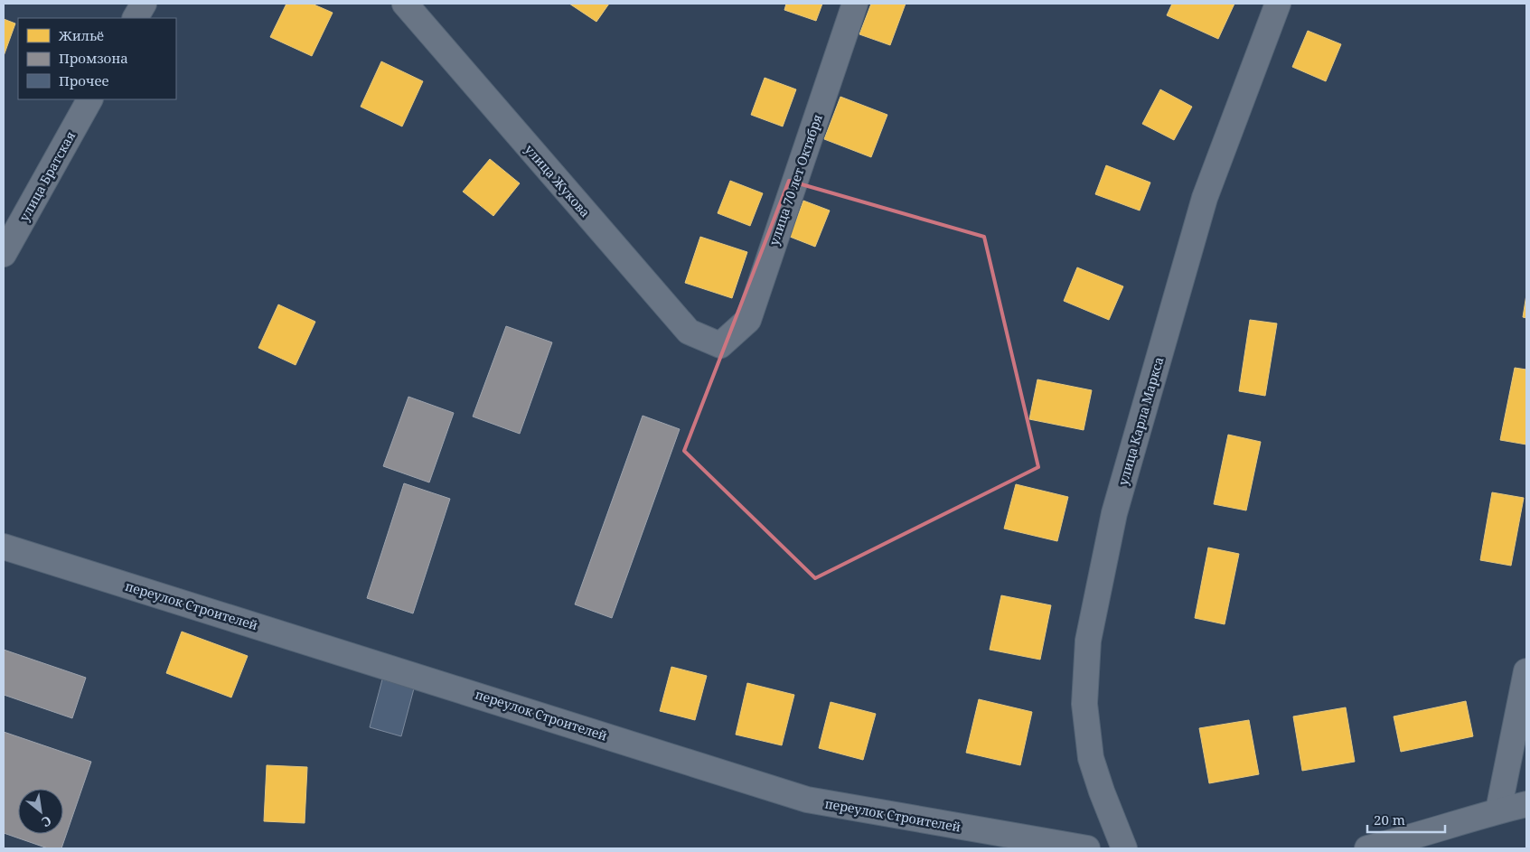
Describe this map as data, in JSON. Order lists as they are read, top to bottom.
{
  "streets": {
    "street": [
      "улица Братская",
      "улица 70 лет Октября",
      "улица Жукова",
      "улица Карла Маркса",
      "переулок Строителей"
    ]
  },
  "crossings": [
    ["улица 70 лет Октября", "улица Жукова"]
  ],
  "legend": ["Жильё", "Промзона", "Прочее"],
  "scale_bar": "20 m",
  "north": "bottom right"
}
